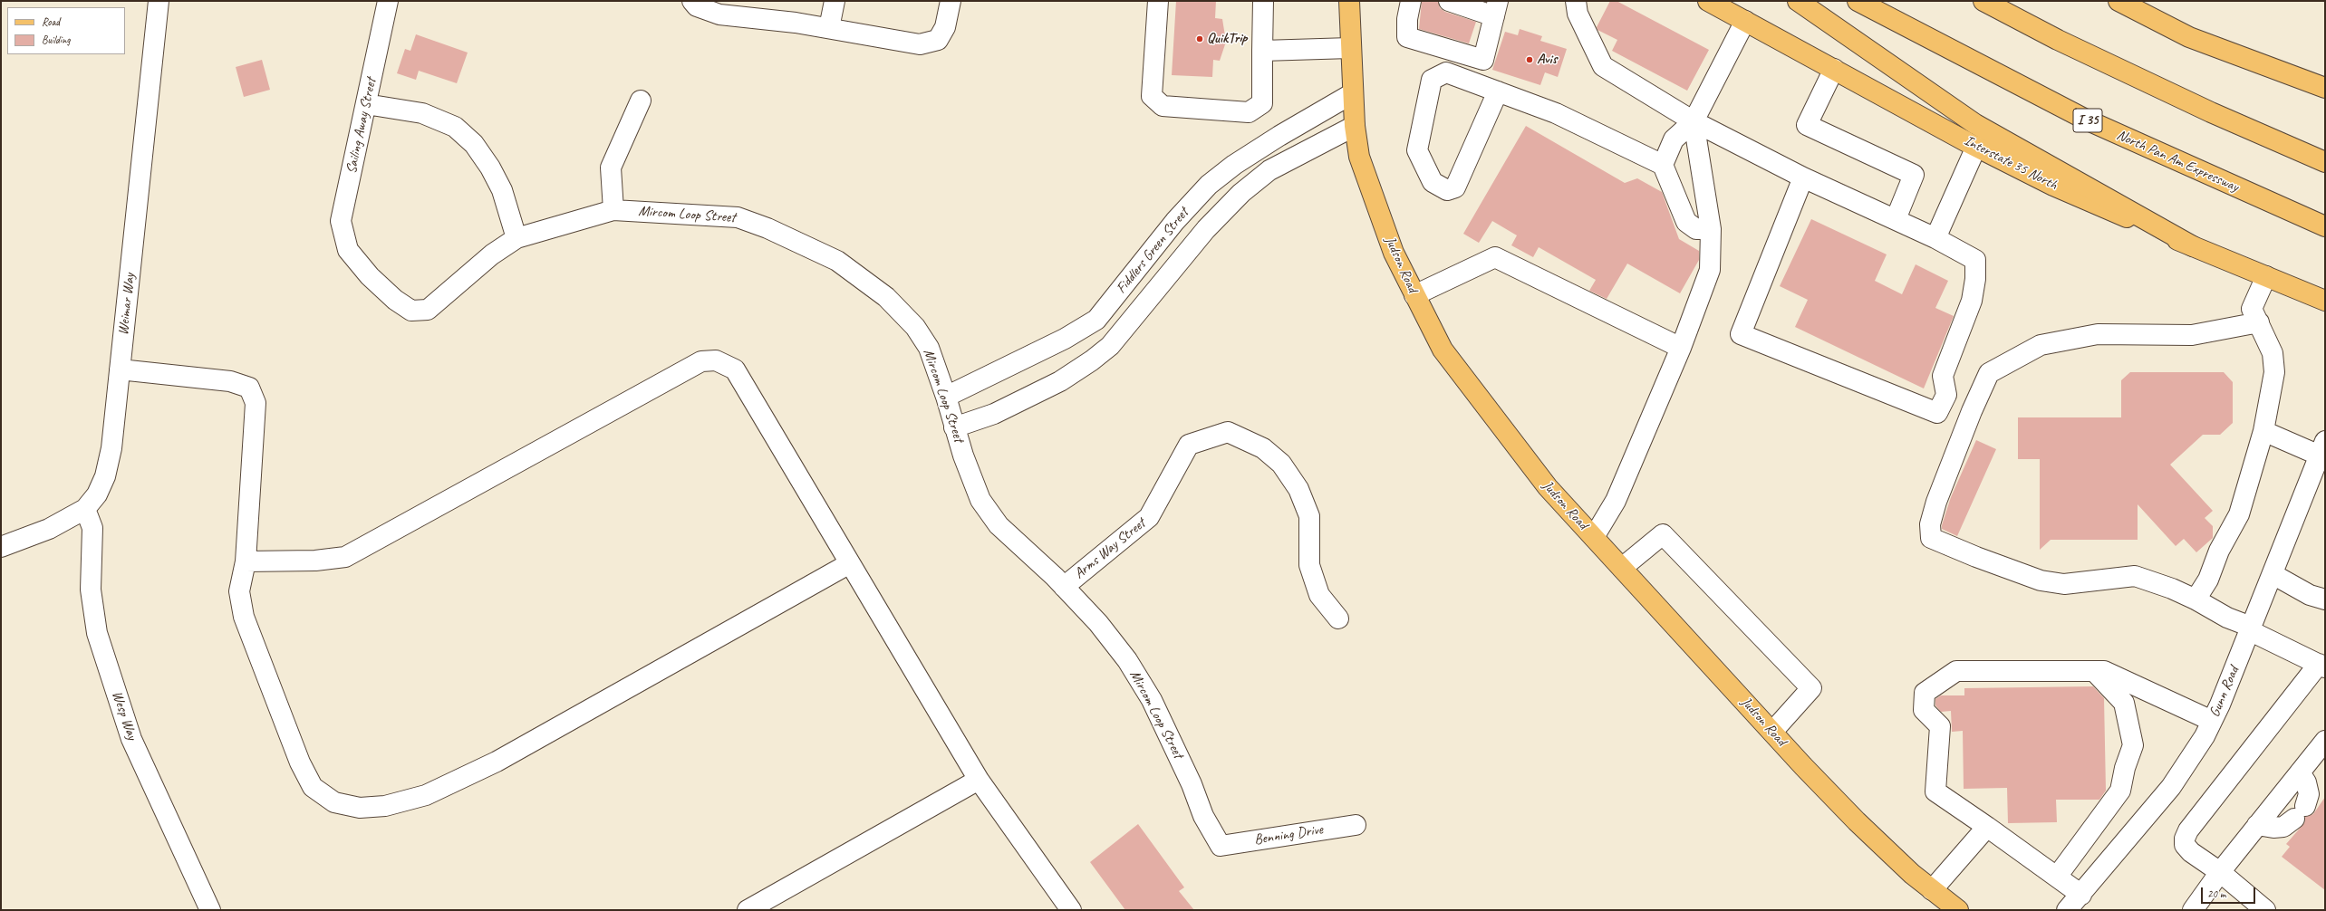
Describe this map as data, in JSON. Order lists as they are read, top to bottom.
{
  "streets": {
    "main road": [
      "I 35",
      "North Pan Am Expressway",
      "Interstate 35 North",
      "Judson Road"
    ],
    "street": [
      "Sailing Away Street",
      "Mircom Loop Street",
      "Fiddlers Green Street",
      "Weimar Way",
      "Arms Way Street",
      "Gunn Road",
      "Wesp Way",
      "Benning Drive"
    ]
  },
  "crossings": [
    ["Sailing Away Street", "Mircom Loop Street"],
    ["Mircom Loop Street", "Fiddlers Green Street"],
    ["Mircom Loop Street", "Arms Way Street"],
    ["Mircom Loop Street", "Benning Drive"],
    ["Fiddlers Green Street", "Judson Road"],
    ["Weimar Way", "Wesp Way"]
  ],
  "places": ["QuikTrip", "Avis"],
  "legend": ["Road", "Building"],
  "scale_bar": "20 m"
}
